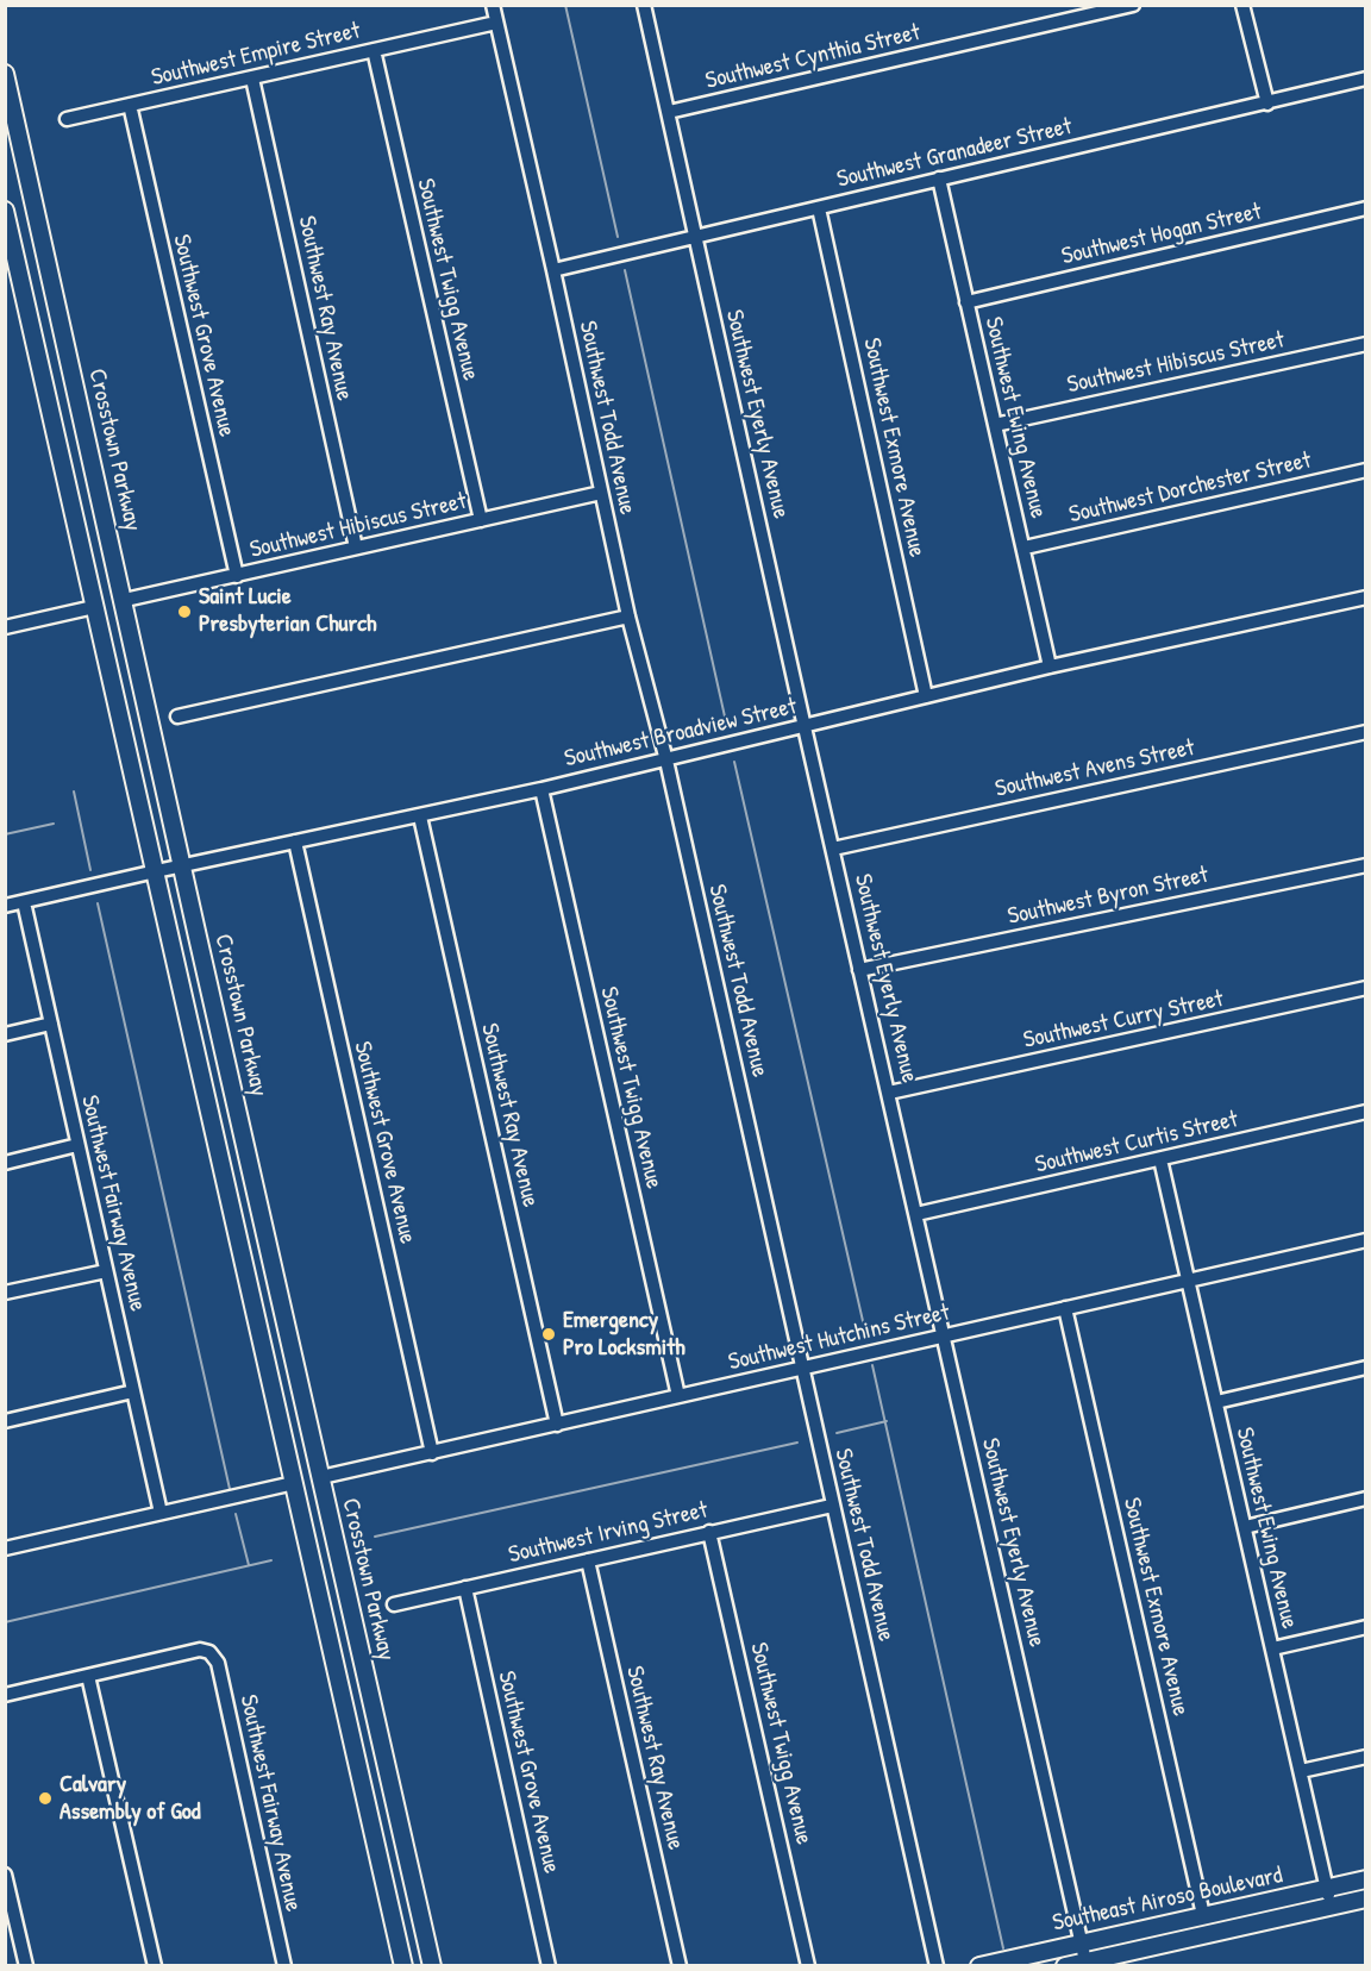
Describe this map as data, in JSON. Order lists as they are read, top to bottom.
{
  "streets": {
    "main road": ["Crosstown Parkway", "Southeast Airoso Boulevard"],
    "street": [
      "Southwest Empire Street",
      "Southwest Cynthia Street",
      "Southwest Granadeer Street",
      "Southwest Hogan Street",
      "Southwest Twigg Avenue",
      "Southwest Ray Avenue",
      "Southwest Grove Avenue",
      "Southwest Hibiscus Street",
      "Southwest Eyerly Avenue",
      "Southwest Todd Avenue",
      "Southwest Ewing Avenue",
      "Southwest Exmore Avenue",
      "Southwest Dorchester Street",
      "Southwest Broadview Street",
      "Southwest Avens Street",
      "Southwest Byron Street",
      "Southwest Curry Street",
      "Southwest Curtis Street",
      "Southwest Fairway Avenue",
      "Southwest Hutchins Street",
      "Southwest Irving Street"
    ]
  },
  "crossings": [
    ["Southwest Empire Street", "Southwest Twigg Avenue"],
    ["Southwest Empire Street", "Southwest Ray Avenue"],
    ["Southwest Empire Street", "Southwest Grove Avenue"],
    ["Southwest Empire Street", "Southwest Todd Avenue"],
    ["Southwest Cynthia Street", "Southwest Eyerly Avenue"],
    ["Southwest Granadeer Street", "Southwest Eyerly Avenue"],
    ["Southwest Granadeer Street", "Southwest Todd Avenue"],
    ["Southwest Granadeer Street", "Southwest Ewing Avenue"],
    ["Southwest Granadeer Street", "Southwest Exmore Avenue"],
    ["Southwest Hogan Street", "Southwest Ewing Avenue"],
    ["Southwest Twigg Avenue", "Southwest Hibiscus Street"],
    ["Southwest Twigg Avenue", "Southwest Broadview Street"],
    ["Southwest Twigg Avenue", "Southwest Hutchins Street"],
    ["Southwest Twigg Avenue", "Southwest Irving Street"],
    ["Southwest Ray Avenue", "Southwest Hibiscus Street"],
    ["Southwest Ray Avenue", "Southwest Broadview Street"],
    ["Southwest Ray Avenue", "Southwest Hutchins Street"],
    ["Southwest Ray Avenue", "Southwest Irving Street"],
    ["Southwest Grove Avenue", "Southwest Hibiscus Street"],
    ["Southwest Grove Avenue", "Southwest Broadview Street"],
    ["Southwest Grove Avenue", "Southwest Hutchins Street"],
    ["Southwest Grove Avenue", "Southwest Irving Street"],
    ["Southwest Hibiscus Street", "Southwest Todd Avenue"],
    ["Southwest Hibiscus Street", "Southwest Ewing Avenue"],
    ["Southwest Hibiscus Street", "Crosstown Parkway"],
    ["Southwest Eyerly Avenue", "Southwest Broadview Street"],
    ["Southwest Eyerly Avenue", "Southwest Avens Street"],
    ["Southwest Eyerly Avenue", "Southwest Byron Street"],
    ["Southwest Eyerly Avenue", "Southwest Curry Street"],
    ["Southwest Eyerly Avenue", "Southwest Curtis Street"],
    ["Southwest Eyerly Avenue", "Southwest Hutchins Street"],
    ["Southwest Eyerly Avenue", "Southeast Airoso Boulevard"],
    ["Southwest Todd Avenue", "Southwest Broadview Street"],
    ["Southwest Todd Avenue", "Southwest Hutchins Street"],
    ["Southwest Todd Avenue", "Southwest Irving Street"],
    ["Southwest Ewing Avenue", "Southwest Dorchester Street"],
    ["Southwest Ewing Avenue", "Southwest Broadview Street"],
    ["Southwest Ewing Avenue", "Southwest Curtis Street"],
    ["Southwest Ewing Avenue", "Southwest Hutchins Street"],
    ["Southwest Ewing Avenue", "Southeast Airoso Boulevard"],
    ["Southwest Exmore Avenue", "Southwest Broadview Street"],
    ["Southwest Exmore Avenue", "Southwest Hutchins Street"],
    ["Southwest Exmore Avenue", "Southeast Airoso Boulevard"],
    ["Crosstown Parkway", "Southwest Broadview Street"],
    ["Crosstown Parkway", "Southwest Hutchins Street"],
    ["Southwest Broadview Street", "Southwest Fairway Avenue"]
  ],
  "places": ["Saint Lucie Presbyterian Church", "Emergency Pro Locksmith", "Calvary Assembly of God"]
}
